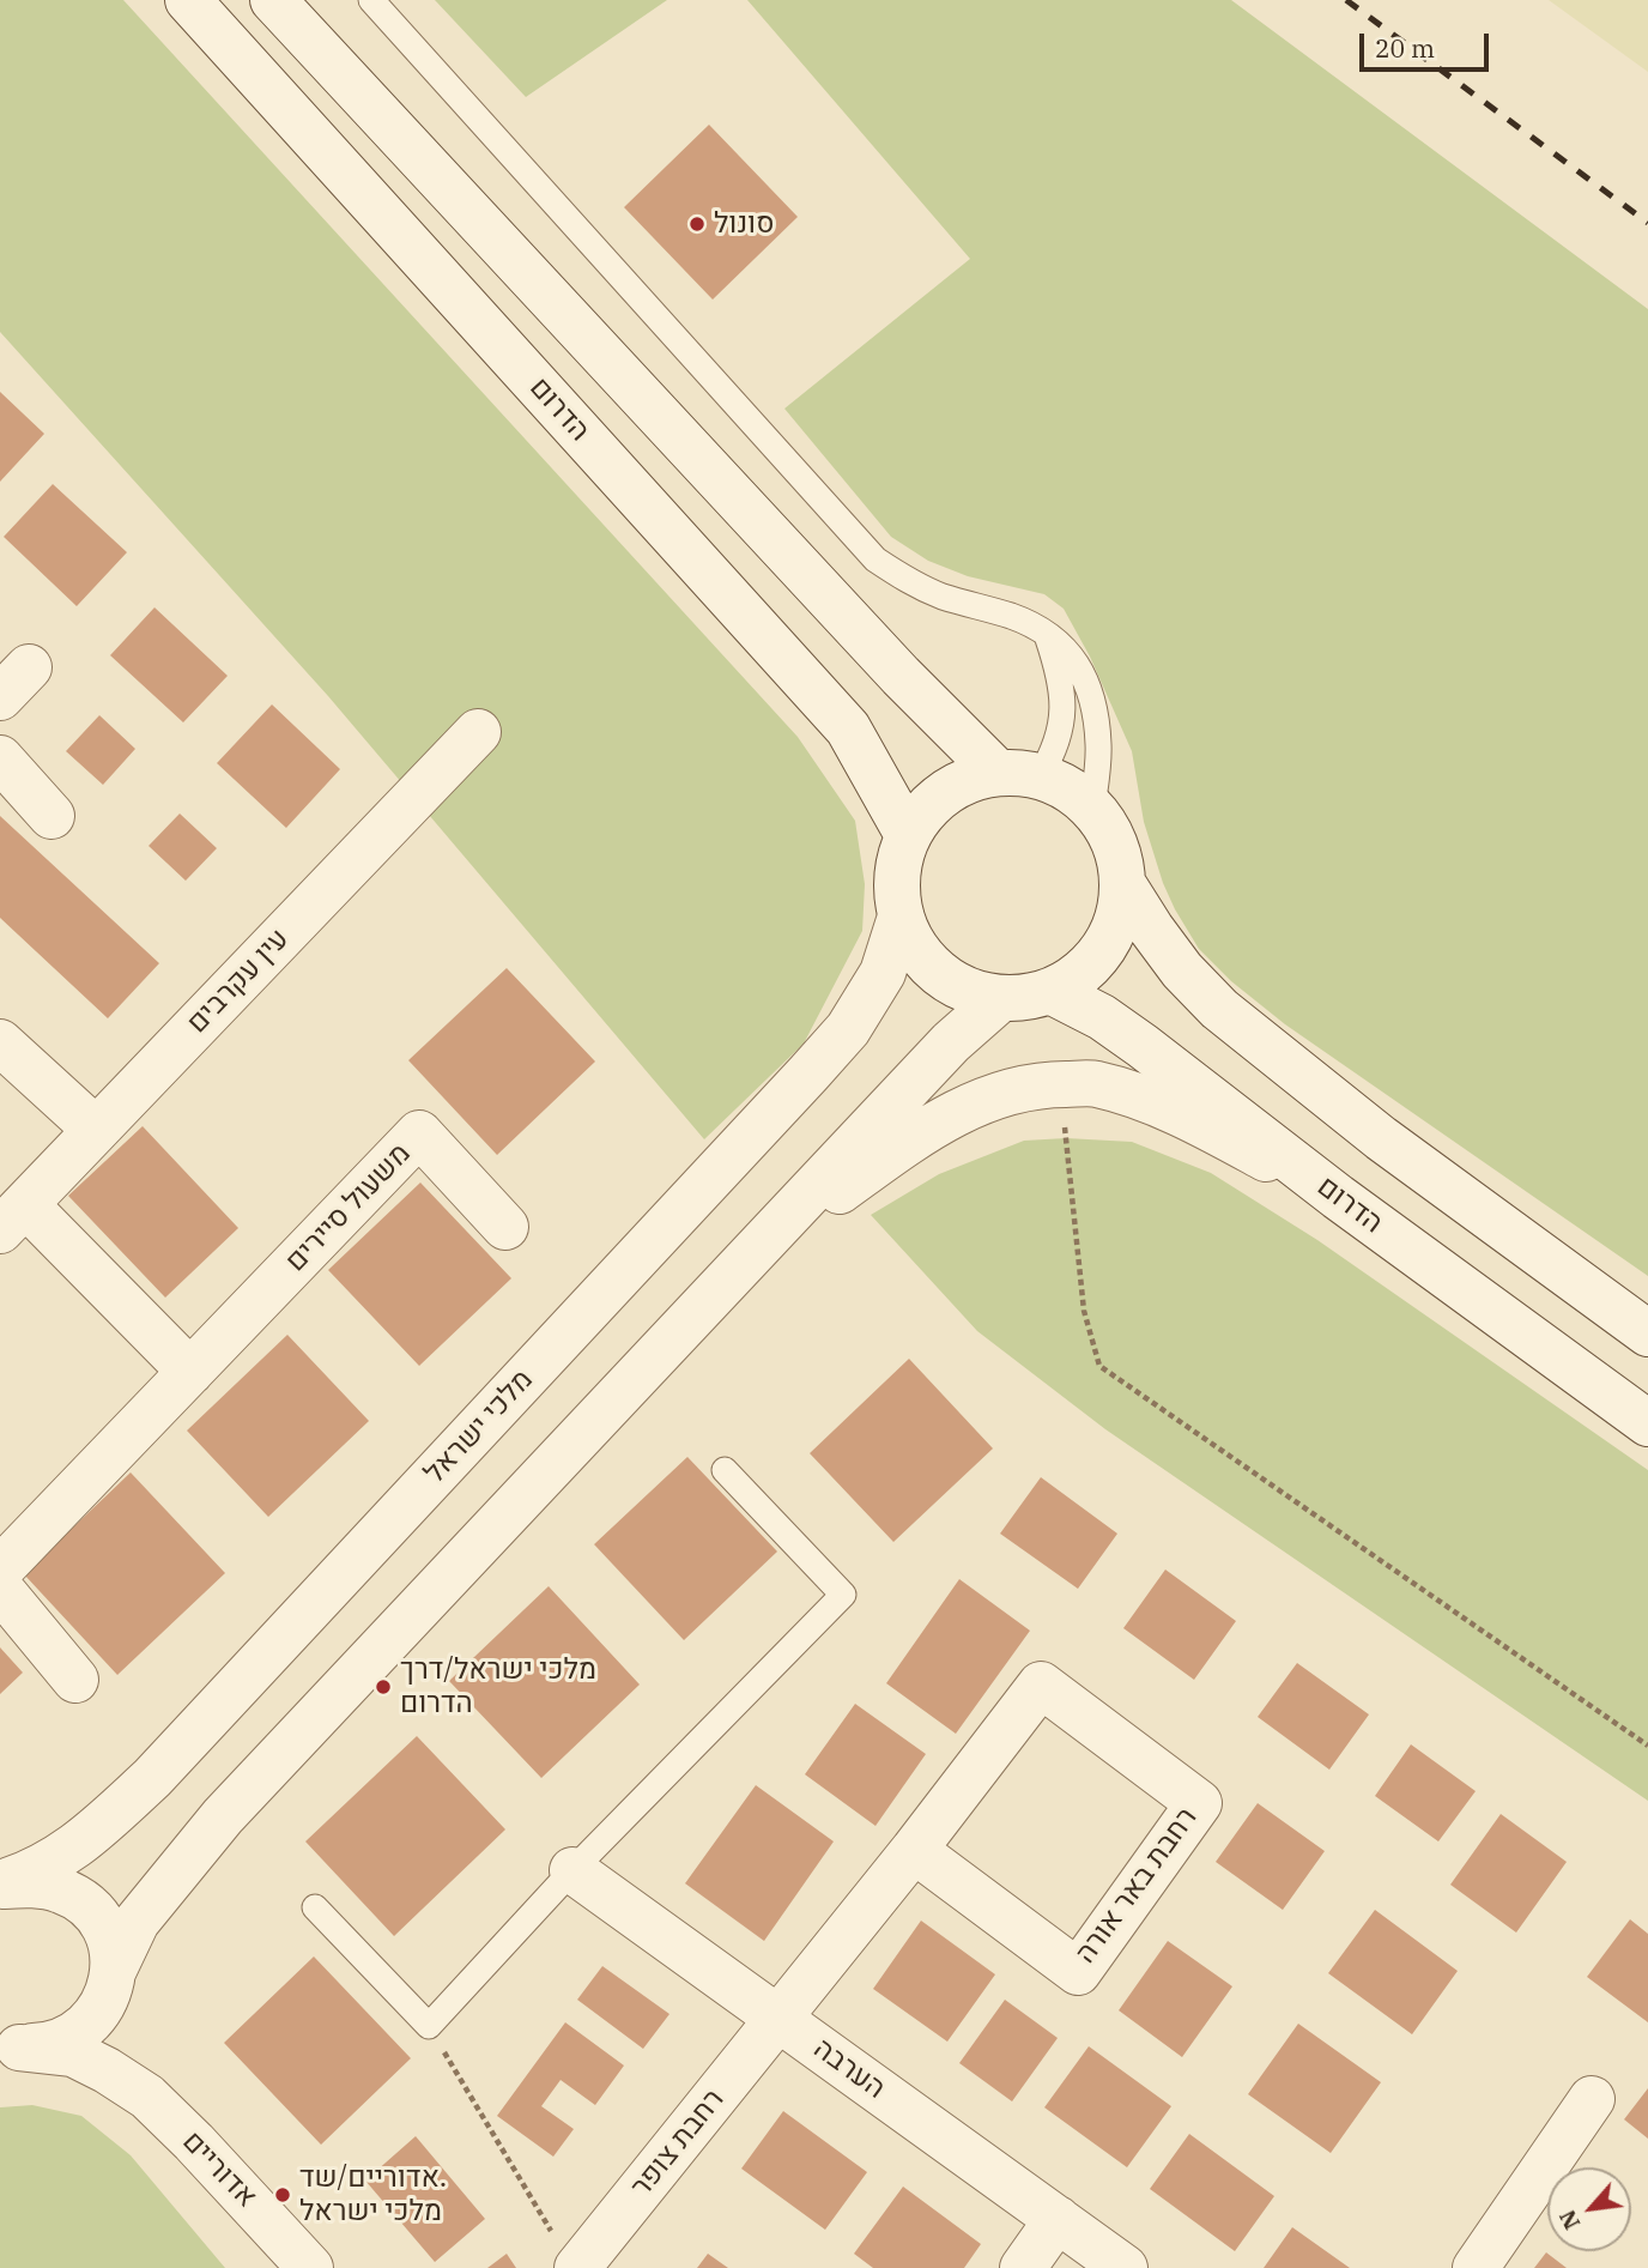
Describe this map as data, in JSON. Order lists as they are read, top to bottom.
{
  "streets": {
    "street": [
      "הדרום",
      "עין עקרבים",
      "משעול סיירים",
      "מלכי ישראל",
      "רחבת באר אורה",
      "הערבה",
      "רחבת צופר",
      "אדוריים"
    ]
  },
  "crossings": [
    ["הדרום", "מלכי ישראל"],
    ["מלכי ישראל", "אדוריים"],
    ["רחבת באר אורה", "הערבה"],
    ["רחבת באר אורה", "רחבת צופר"],
    ["הערבה", "רחבת צופר"]
  ],
  "places": ["סונול", "מלכי ישראל/דרך הדרום", "אדוריים/שד. מלכי ישראל"],
  "scale_bar": "20 m",
  "north": "bottom left"
}
